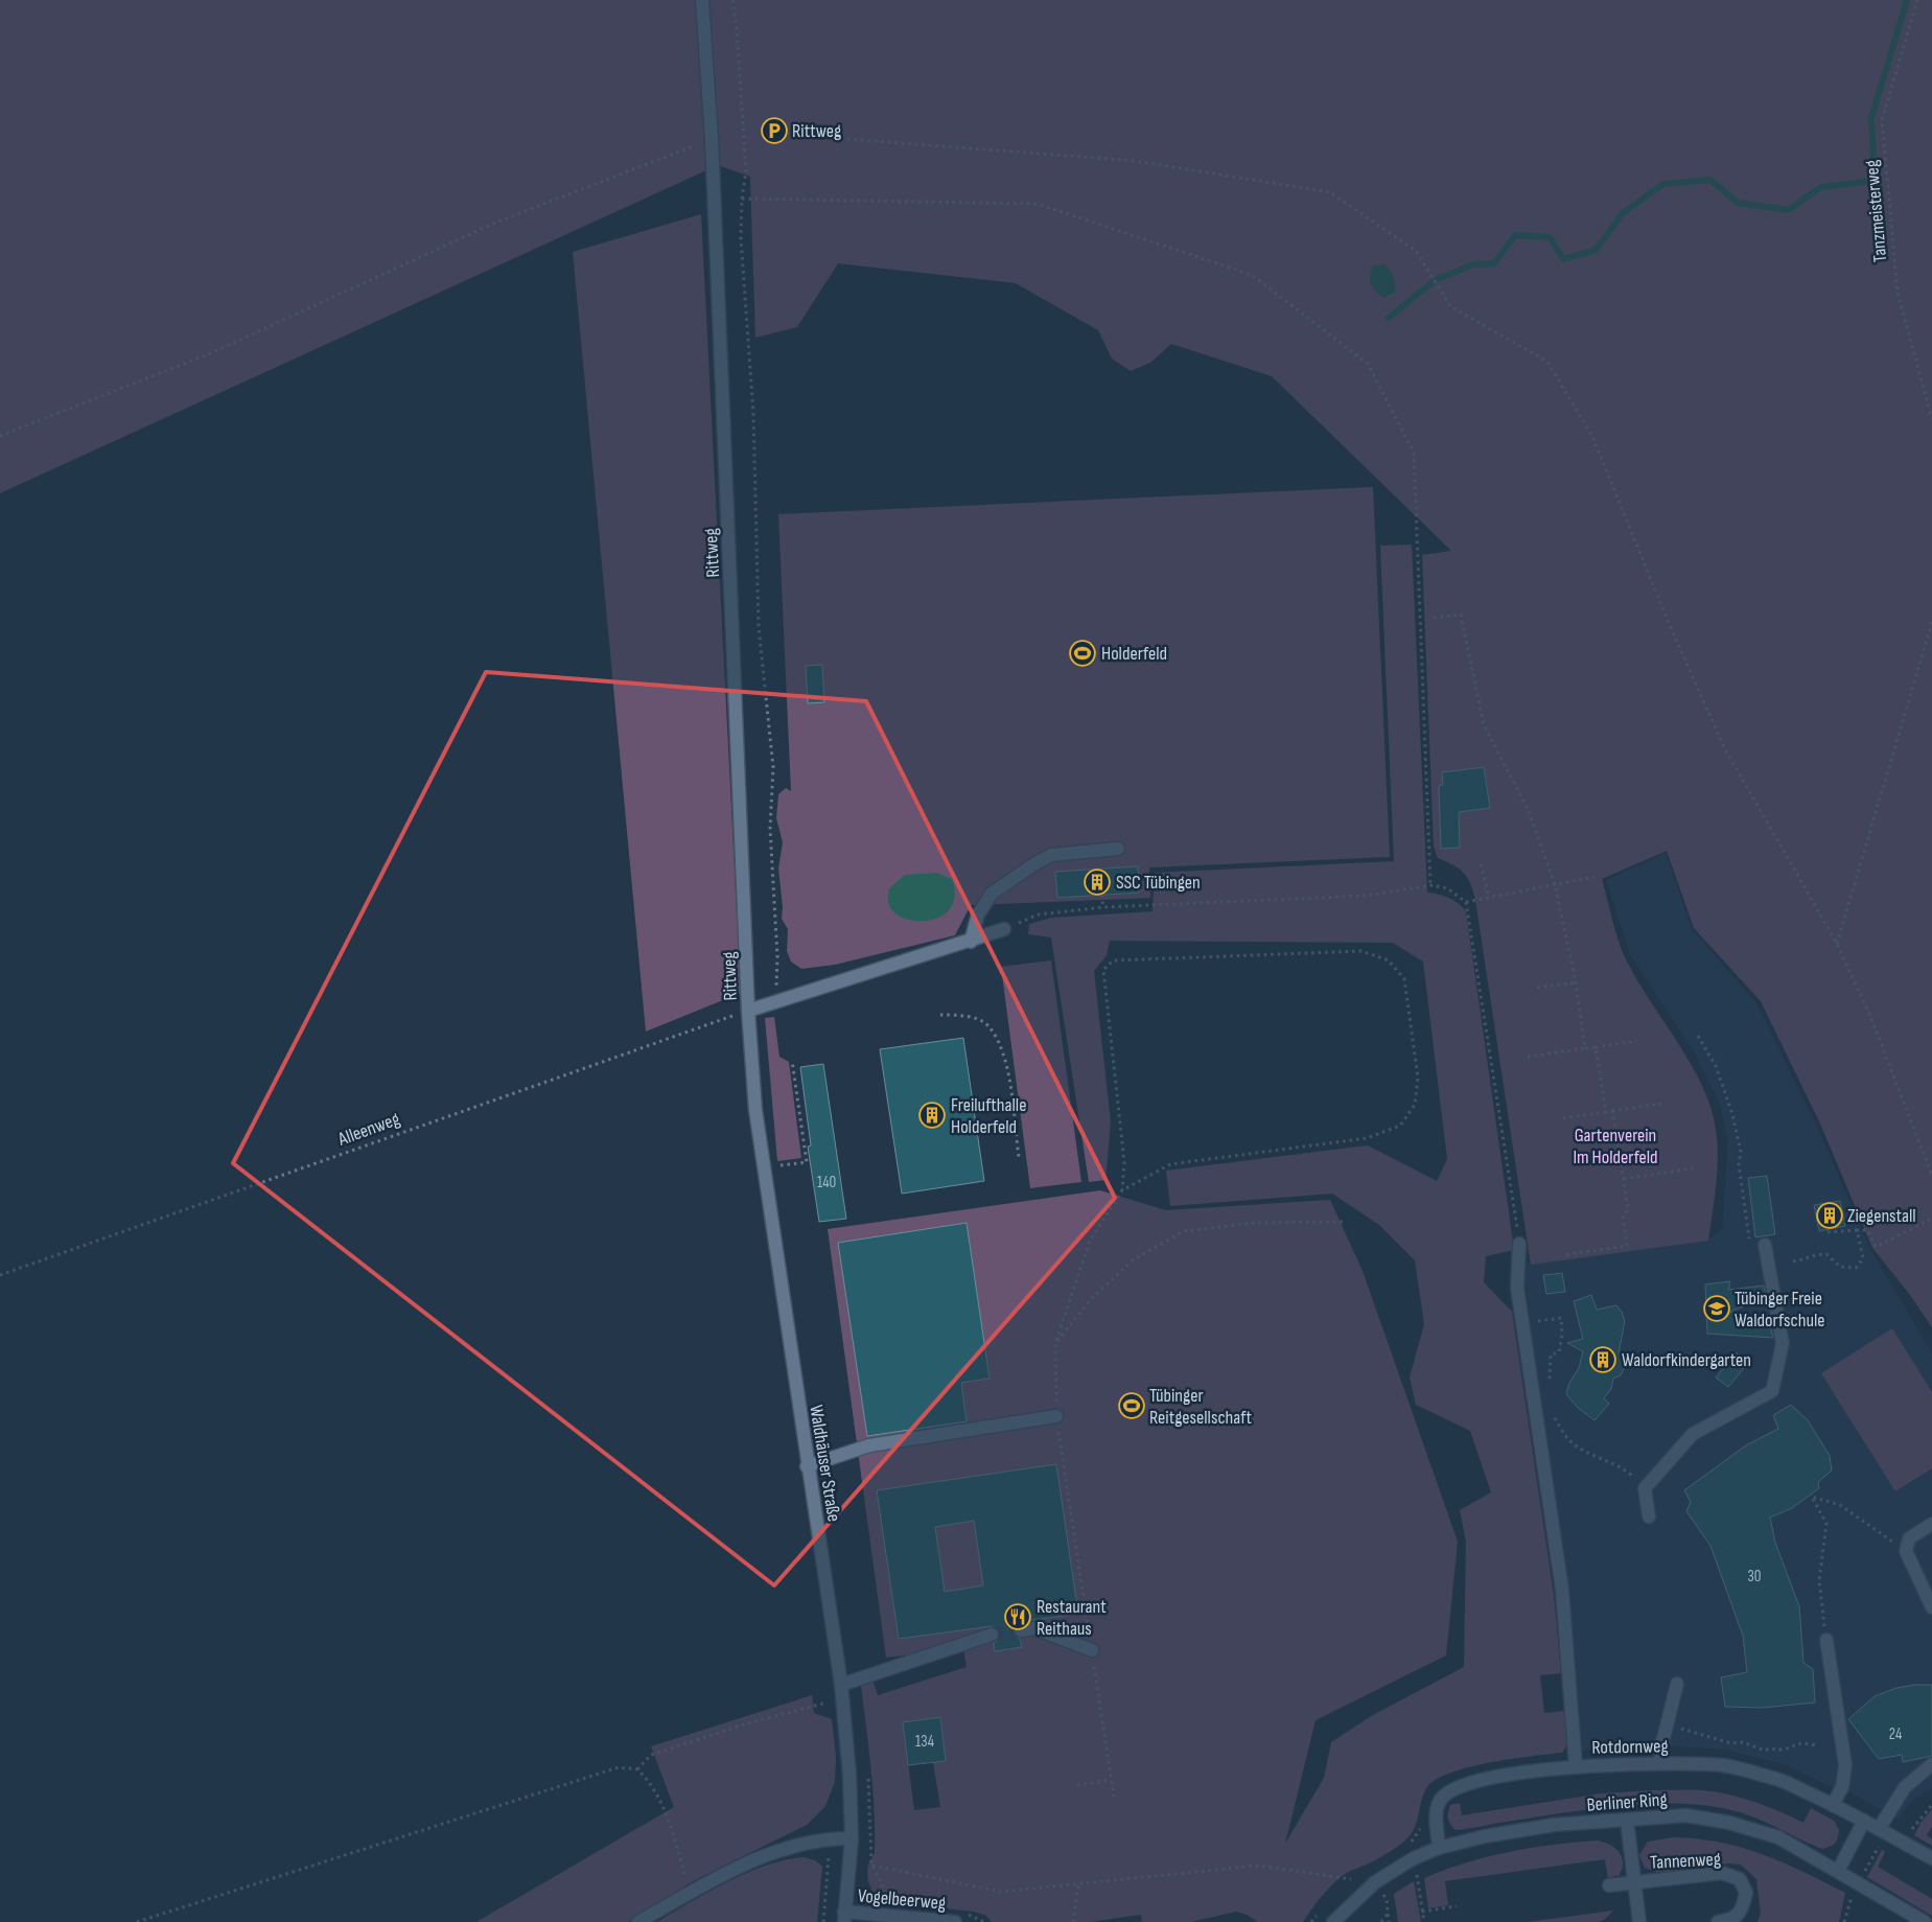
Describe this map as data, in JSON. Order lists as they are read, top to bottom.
{
  "streets": {
    "street": [
      "Rittweg",
      "Waldhäuser Straße",
      "Rotdornweg",
      "Berliner Ring",
      "Tannenweg",
      "Vogelbeerweg"
    ],
    "path": ["Tanzmeisterweg", "Alleenweg"]
  },
  "crossings": [
    ["Rittweg", "Alleenweg"],
    ["Rittweg", "Waldhäuser Straße"],
    ["Alleenweg", "Waldhäuser Straße"],
    ["Waldhäuser Straße", "Vogelbeerweg"],
    ["Rotdornweg", "Berliner Ring"],
    ["Berliner Ring", "Tannenweg"]
  ],
  "parks": ["Gartenverein Im Holderfeld"],
  "places": {
    "parking": ["Rittweg"],
    "sports": ["Holderfeld", "Tübinger Reitgesellschaft"],
    "building": [
      "SSC Tübingen",
      "Freilufthalle Holderfeld",
      "Ziegenstall",
      "Waldorfkindergarten"
    ],
    "school or university": ["Tübinger Freie Waldorfschule"],
    "restaurant": ["Restaurant Reithaus"]
  },
  "house_numbers": [
    "140",
    "30",
    "24",
    "134"
  ]
}
